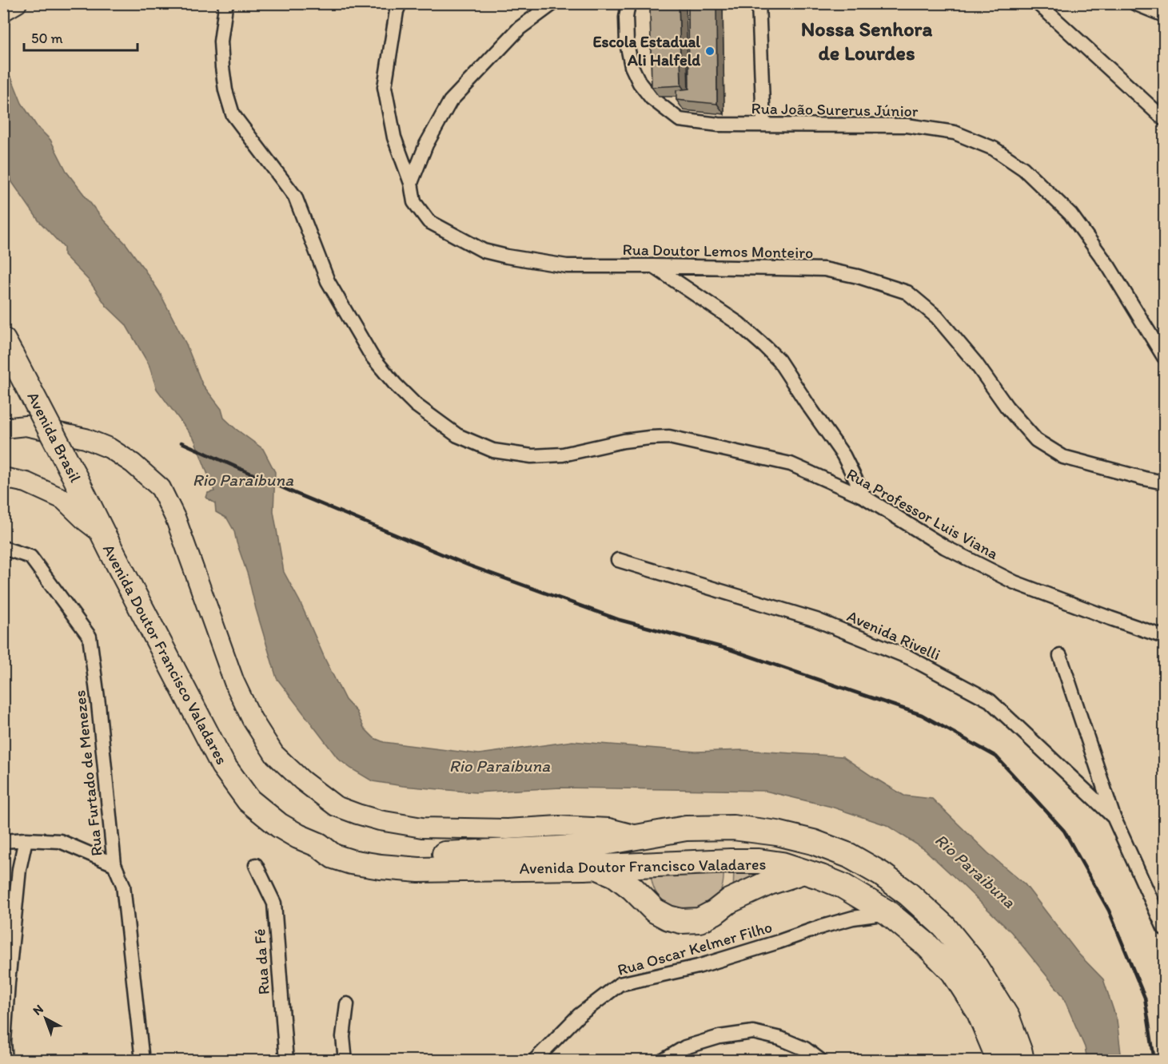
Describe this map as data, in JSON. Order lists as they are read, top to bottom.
{
  "streets": {
    "highway": ["Avenida Brasil", "Avenida Doutor Francisco Valadares"],
    "street": [
      "Rua João Surerus Júnior",
      "Rua Doutor Lemos Monteiro",
      "Rua Professor Luis Viana",
      "Avenida Rivelli",
      "Rua Furtado de Menezes",
      "Rua Oscar Kelmer Filho",
      "Rua da Fé"
    ]
  },
  "crossings": [
    ["Avenida Brasil", "Avenida Doutor Francisco Valadares"],
    ["Avenida Doutor Francisco Valadares", "Rua Oscar Kelmer Filho"]
  ],
  "districts": ["Nossa Senhora de Lourdes"],
  "water": ["Rio Paraibuna"],
  "places": ["Escola Estadual Ali Halfeld"],
  "scale_bar": "50 m",
  "north": "top left"
}
